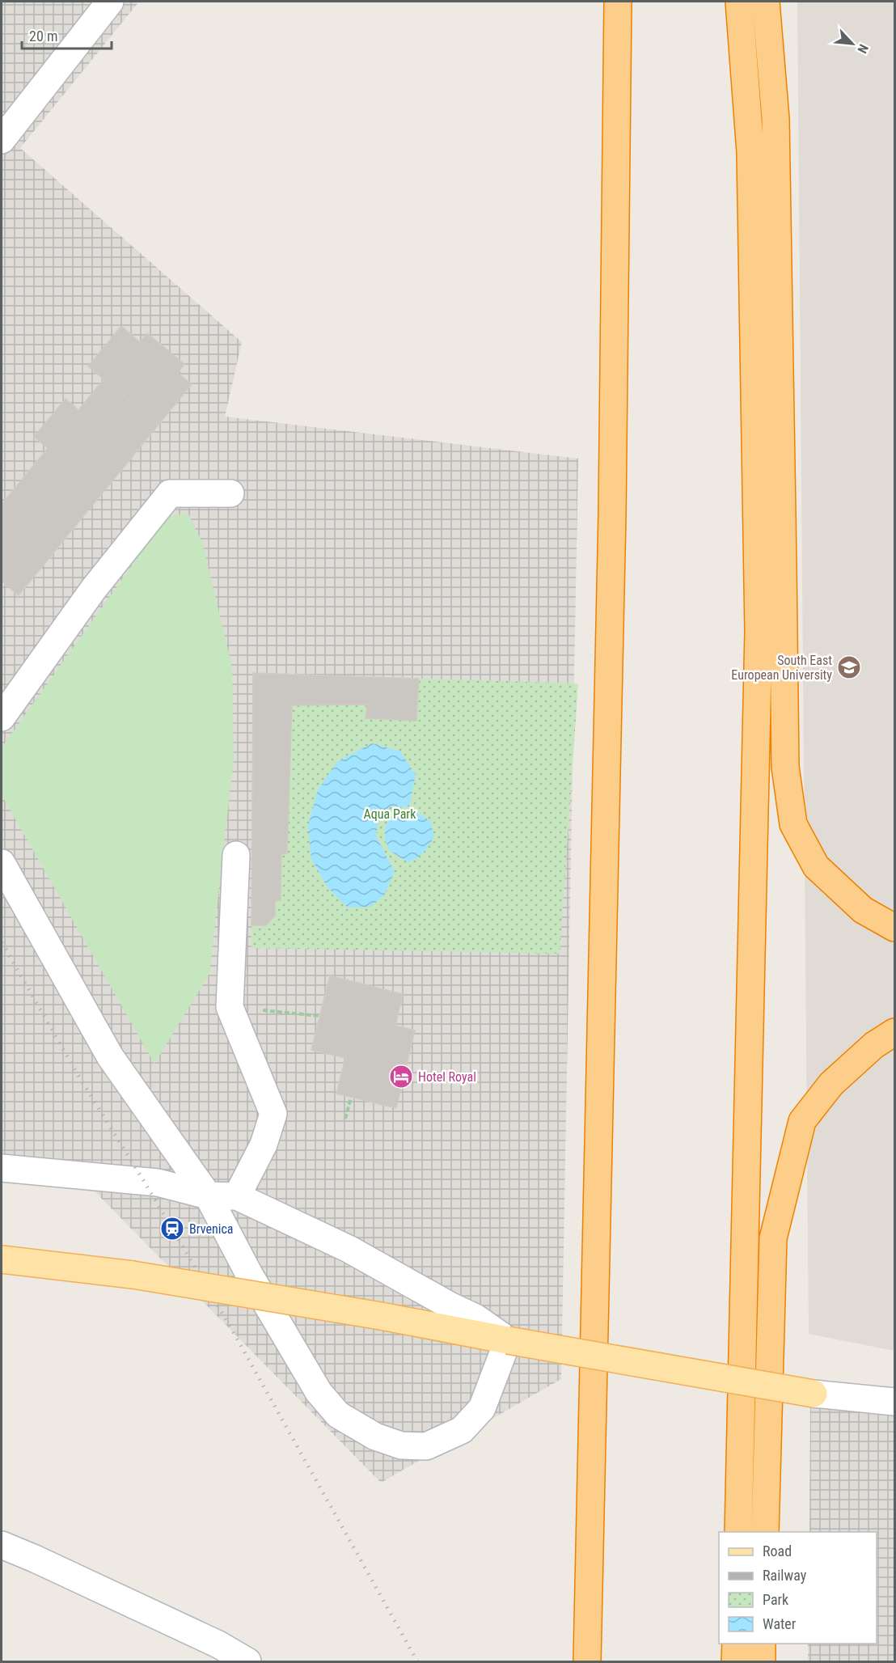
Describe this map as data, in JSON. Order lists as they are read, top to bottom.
{
  "parks": ["Aqua Park"],
  "places": {
    "school or university": ["South East European University"],
    "hotel": ["Hotel Royal"],
    "station": ["Brvenica"]
  },
  "legend": [
    "Road",
    "Railway",
    "Park",
    "Water"
  ],
  "scale_bar": "20 m",
  "north": "bottom right"
}
